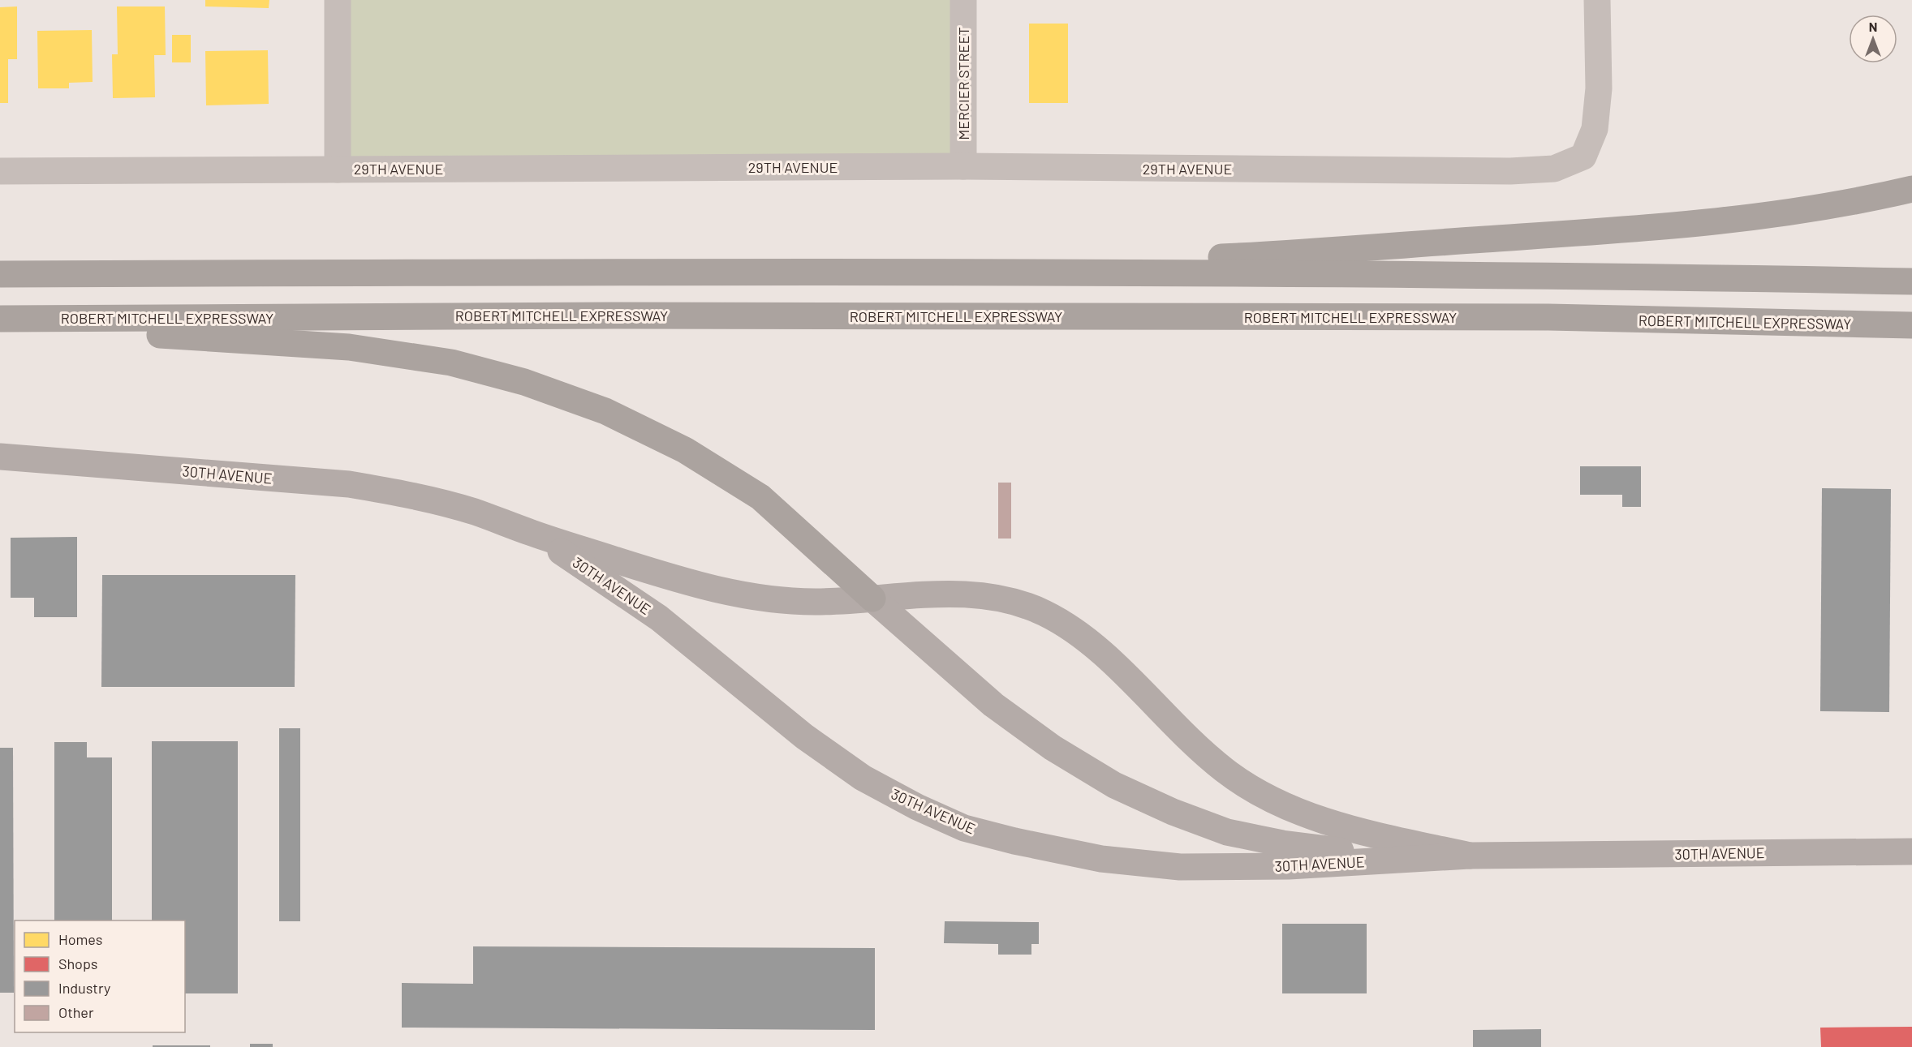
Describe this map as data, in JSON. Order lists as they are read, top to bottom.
{
  "streets": {
    "highway": ["ROBERT MITCHELL EXPRESSWAY"],
    "main road": ["30TH AVENUE"],
    "street": ["MERCIER STREET", "29TH AVENUE"]
  },
  "crossings": [
    ["MERCIER STREET", "29TH AVENUE"]
  ],
  "legend": [
    "Homes",
    "Shops",
    "Industry",
    "Other"
  ],
  "north": "top"
}
